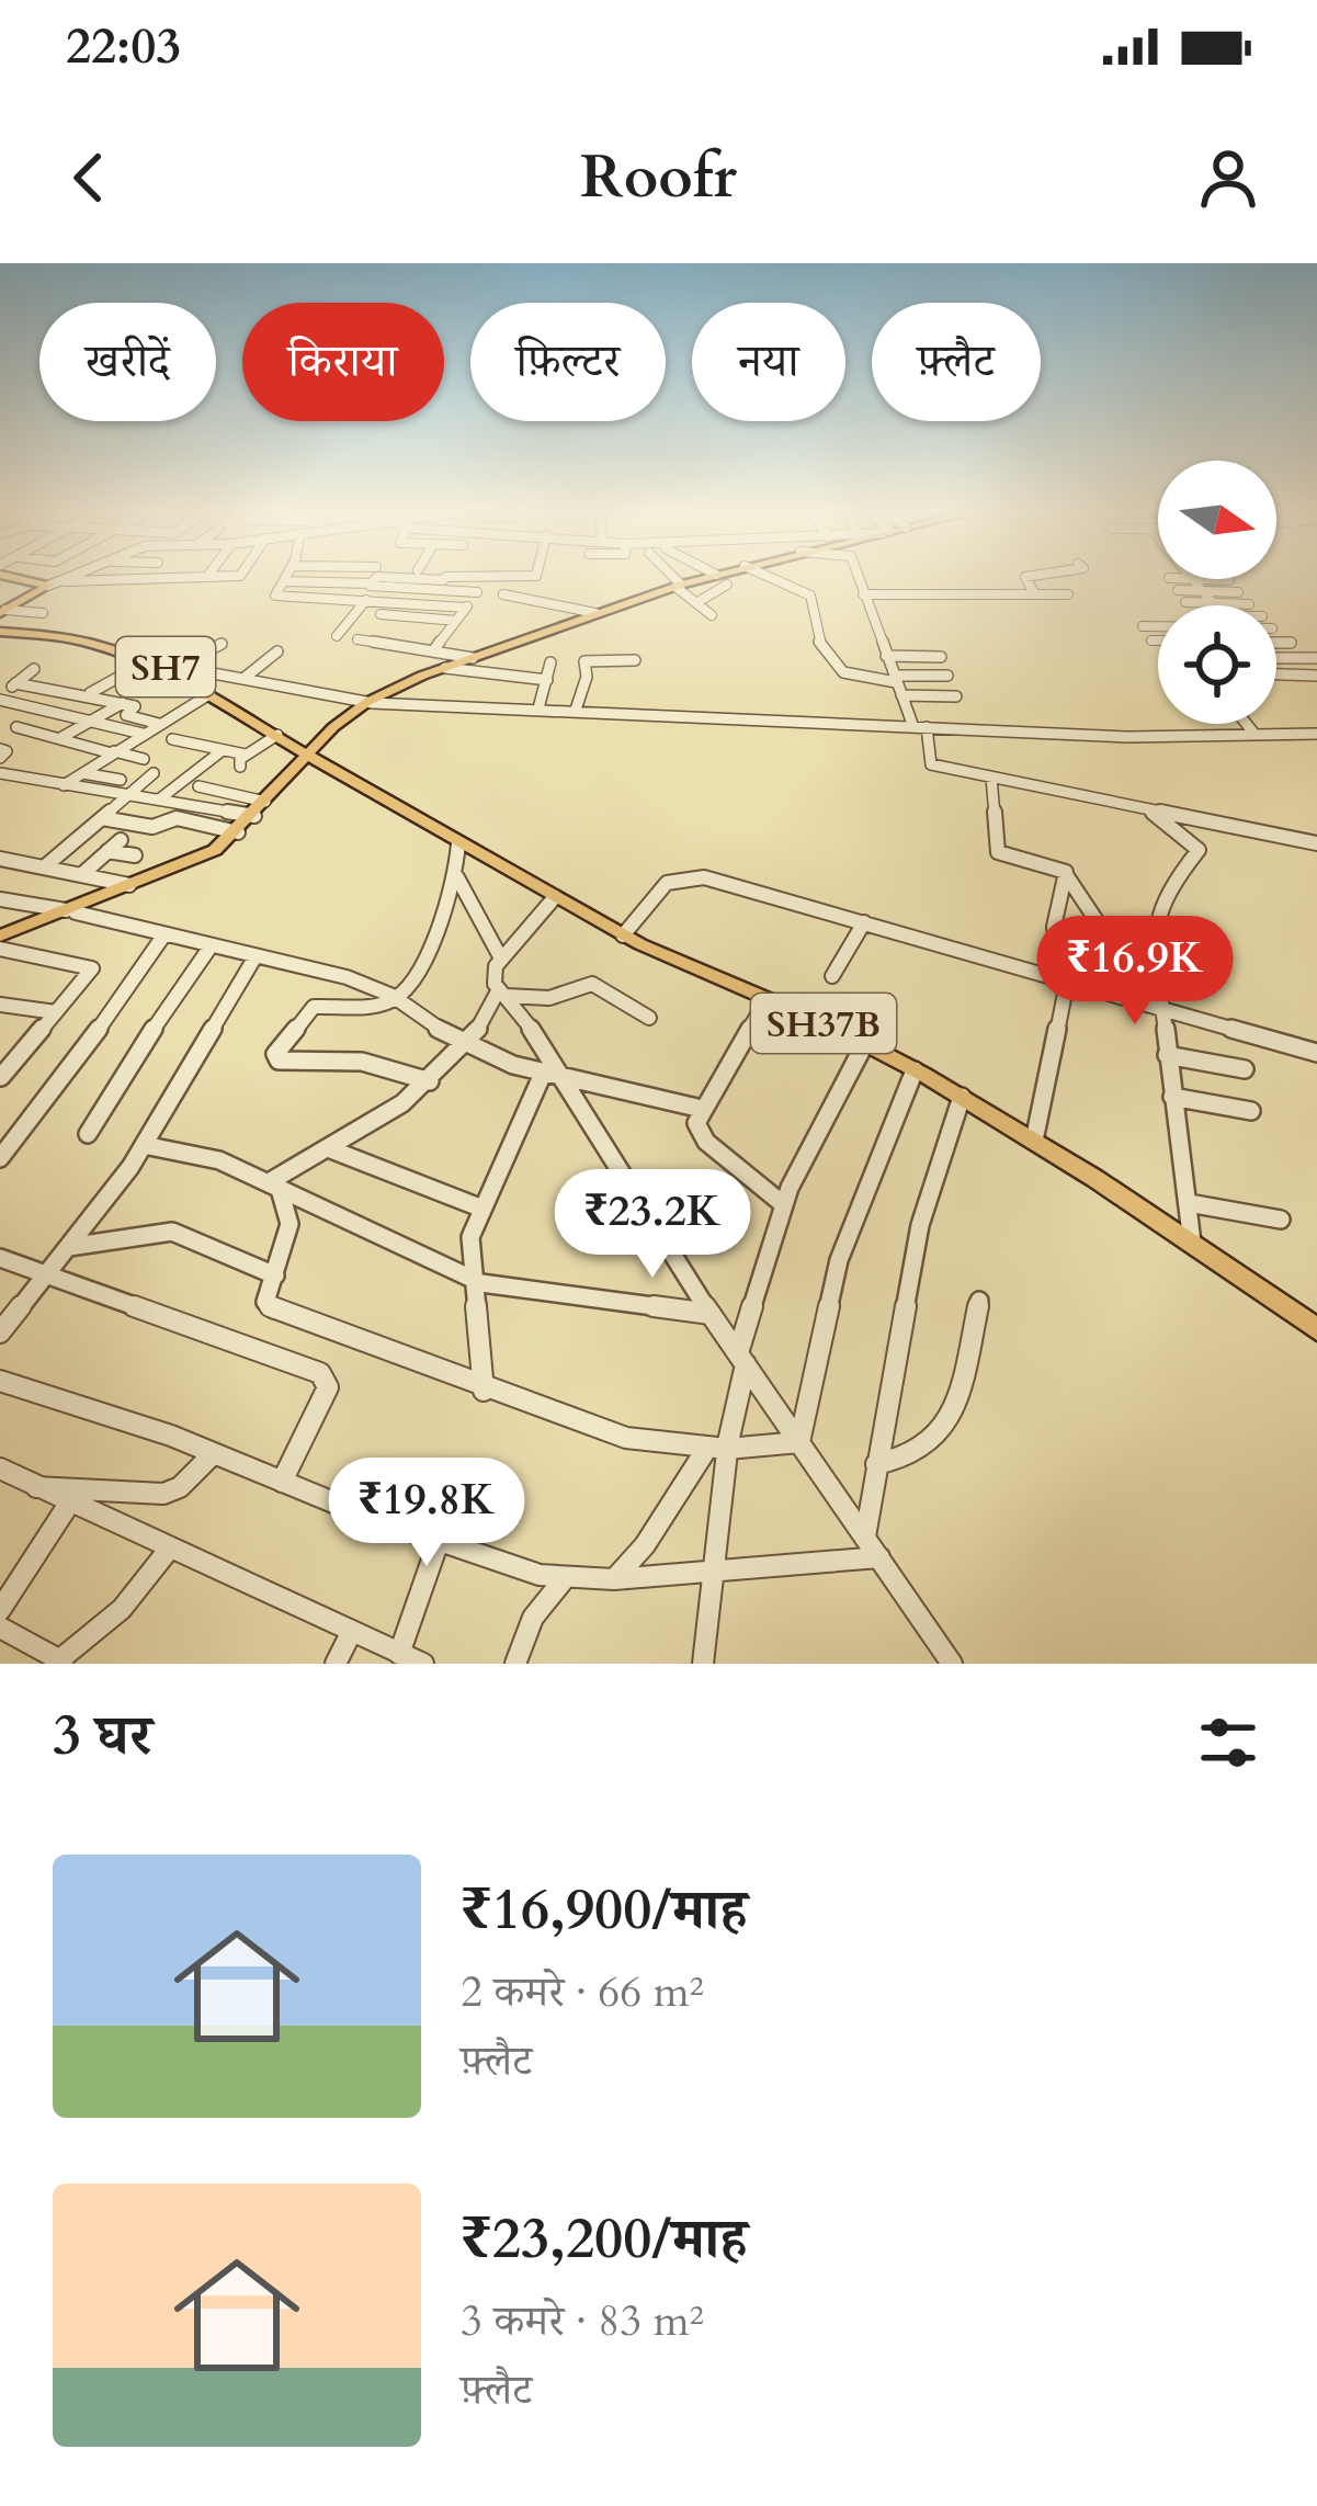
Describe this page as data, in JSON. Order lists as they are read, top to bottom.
{
  "streets": {
    "main road": ["SH7", "SH37B"]
  },
  "crossings": [
    ["SH7", "SH37B"]
  ],
  "north": "right",
  "page": {
    "status": "22:03",
    "header": "Roofr",
    "chip": [
      "खरीदें",
      "किराया",
      "फ़िल्टर",
      "नया",
      "फ़्लैट"
    ],
    "price": ["₹16.9K", "₹23.2K", "₹19.8K"],
    "heading": "3 घर",
    "list": [
      {
        "name": "₹16,900/माह",
        "note": "2 कमरे · 66 m² · फ़्लैट"
      },
      {
        "name": "₹23,200/माह",
        "note": "3 कमरे · 83 m² · फ़्लैट"
      }
    ]
  }
}
